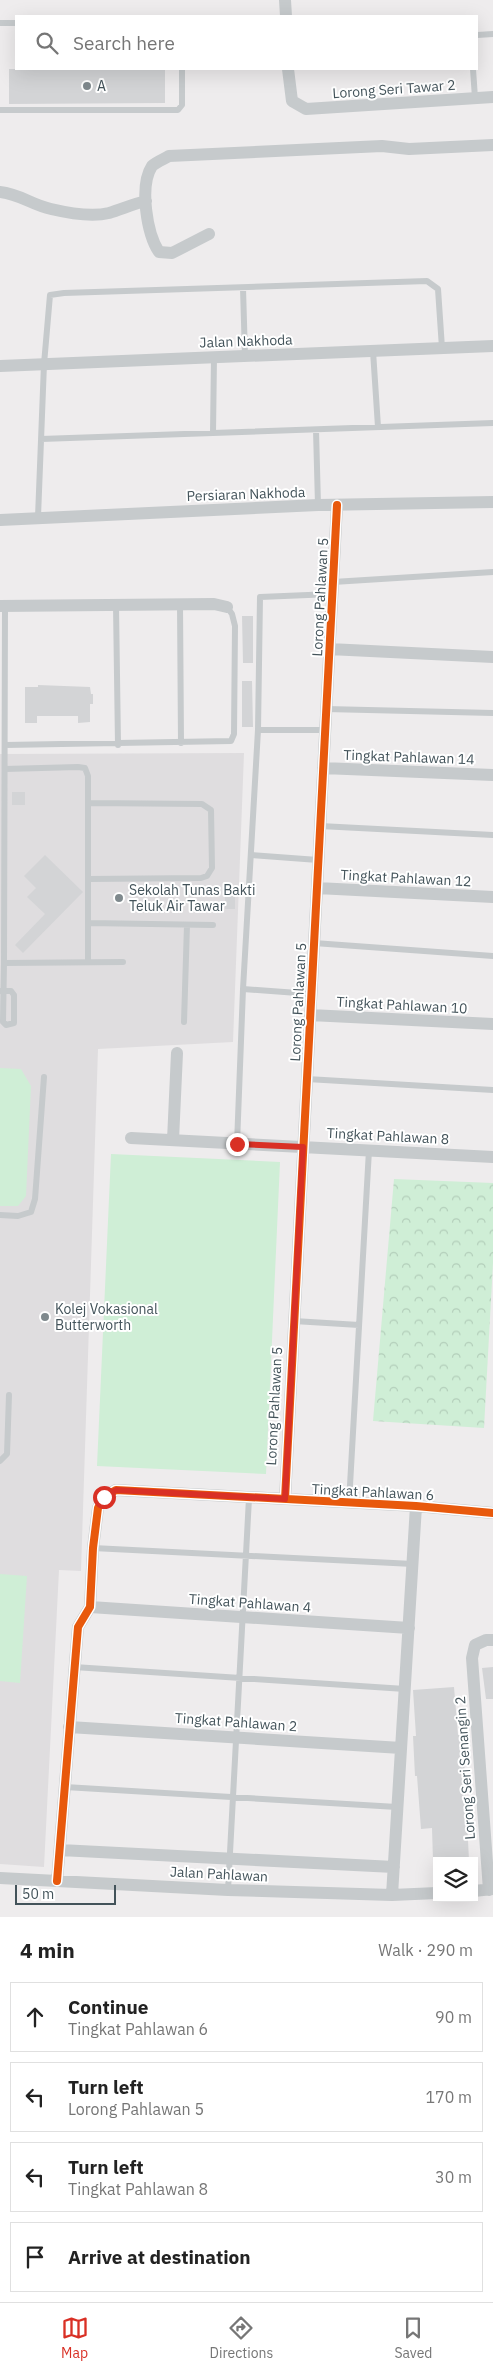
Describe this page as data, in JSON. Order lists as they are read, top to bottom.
{
  "streets": {
    "street": [
      "Lorong Seri Tawar 2",
      "Jalan Nakhoda",
      "Persiaran Nakhoda",
      "Lorong Pahlawan 5",
      "Tingkat Pahlawan 14",
      "Tingkat Pahlawan 12",
      "Tingkat Pahlawan 10",
      "Tingkat Pahlawan 8",
      "Tingkat Pahlawan 6",
      "Tingkat Pahlawan 4",
      "Tingkat Pahlawan 2",
      "Lorong Seri Senangin 2",
      "Jalan Pahlawan"
    ]
  },
  "crossings": [
    ["Persiaran Nakhoda", "Lorong Pahlawan 5"],
    ["Lorong Pahlawan 5", "Tingkat Pahlawan 14"],
    ["Lorong Pahlawan 5", "Tingkat Pahlawan 12"],
    ["Lorong Pahlawan 5", "Tingkat Pahlawan 10"],
    ["Lorong Pahlawan 5", "Tingkat Pahlawan 8"],
    ["Lorong Pahlawan 5", "Tingkat Pahlawan 6"]
  ],
  "places": ["A", "Sekolah Tunas Bakti Teluk Air Tawar", "Kolej Vokasional Butterworth"],
  "scale_bar": "50 m",
  "page": {
    "search": "Search here",
    "scale": "50 m",
    "heading": ["4 min", "Walk · 290 m"],
    "list": [
      ["Continue", "Tingkat Pahlawan 6", "90 m"],
      ["Turn left", "Lorong Pahlawan 5", "170 m"],
      ["Turn left", "Tingkat Pahlawan 8", "30 m"],
      "Arrive at destination"
    ],
    "nav": ["Map", "Directions", "Saved"]
  }
}
